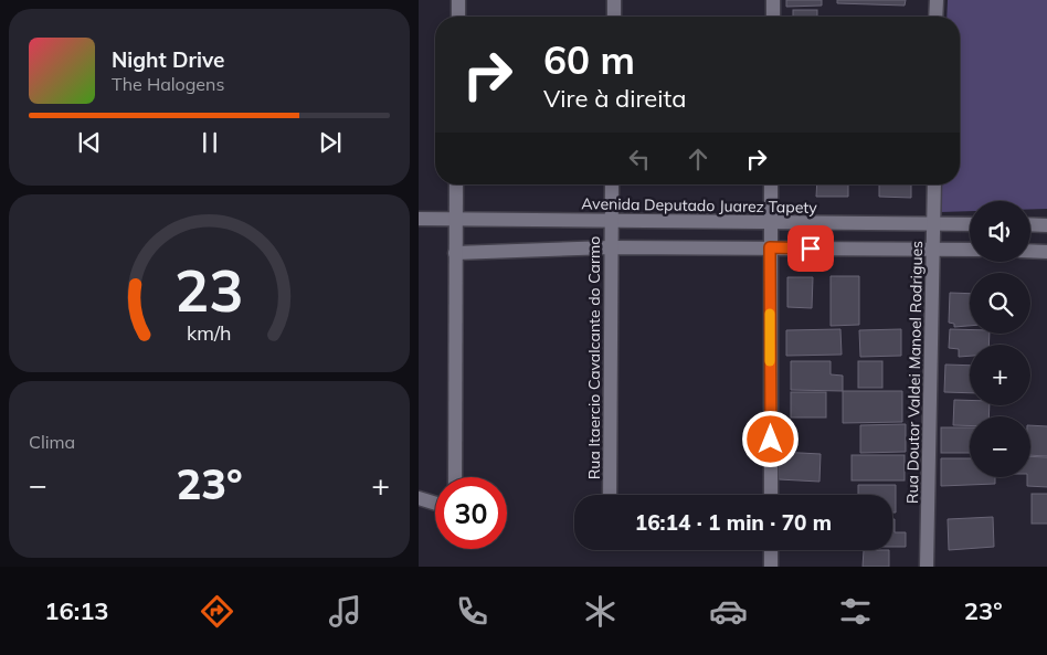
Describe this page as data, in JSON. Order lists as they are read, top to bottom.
{
  "streets": {
    "street": ["Avenida Deputado Juarez Tapety", "Rua Itaercio Cavalcante do Carmo", "Rua Doutor Valdei Manoel Rodrigues"]
  },
  "crossings": [
    ["Avenida Deputado Juarez Tapety", "Rua Itaercio Cavalcante do Carmo"],
    ["Avenida Deputado Juarez Tapety", "Rua Doutor Valdei Manoel Rodrigues"]
  ],
  "page": {
    "turn": ["60 m", "Vire à direita"],
    "song": ["Night Drive", "The Halogens"],
    "map_buttons": ["+", "−"],
    "tile": "Clima",
    "heat": ["−", "23°", "+"],
    "limit": "30",
    "trip": "16:14 · 1 min · 70 m",
    "tabs": ["16:13", "23°"],
    "gauge": ["23", "km/h"]
  }
}
